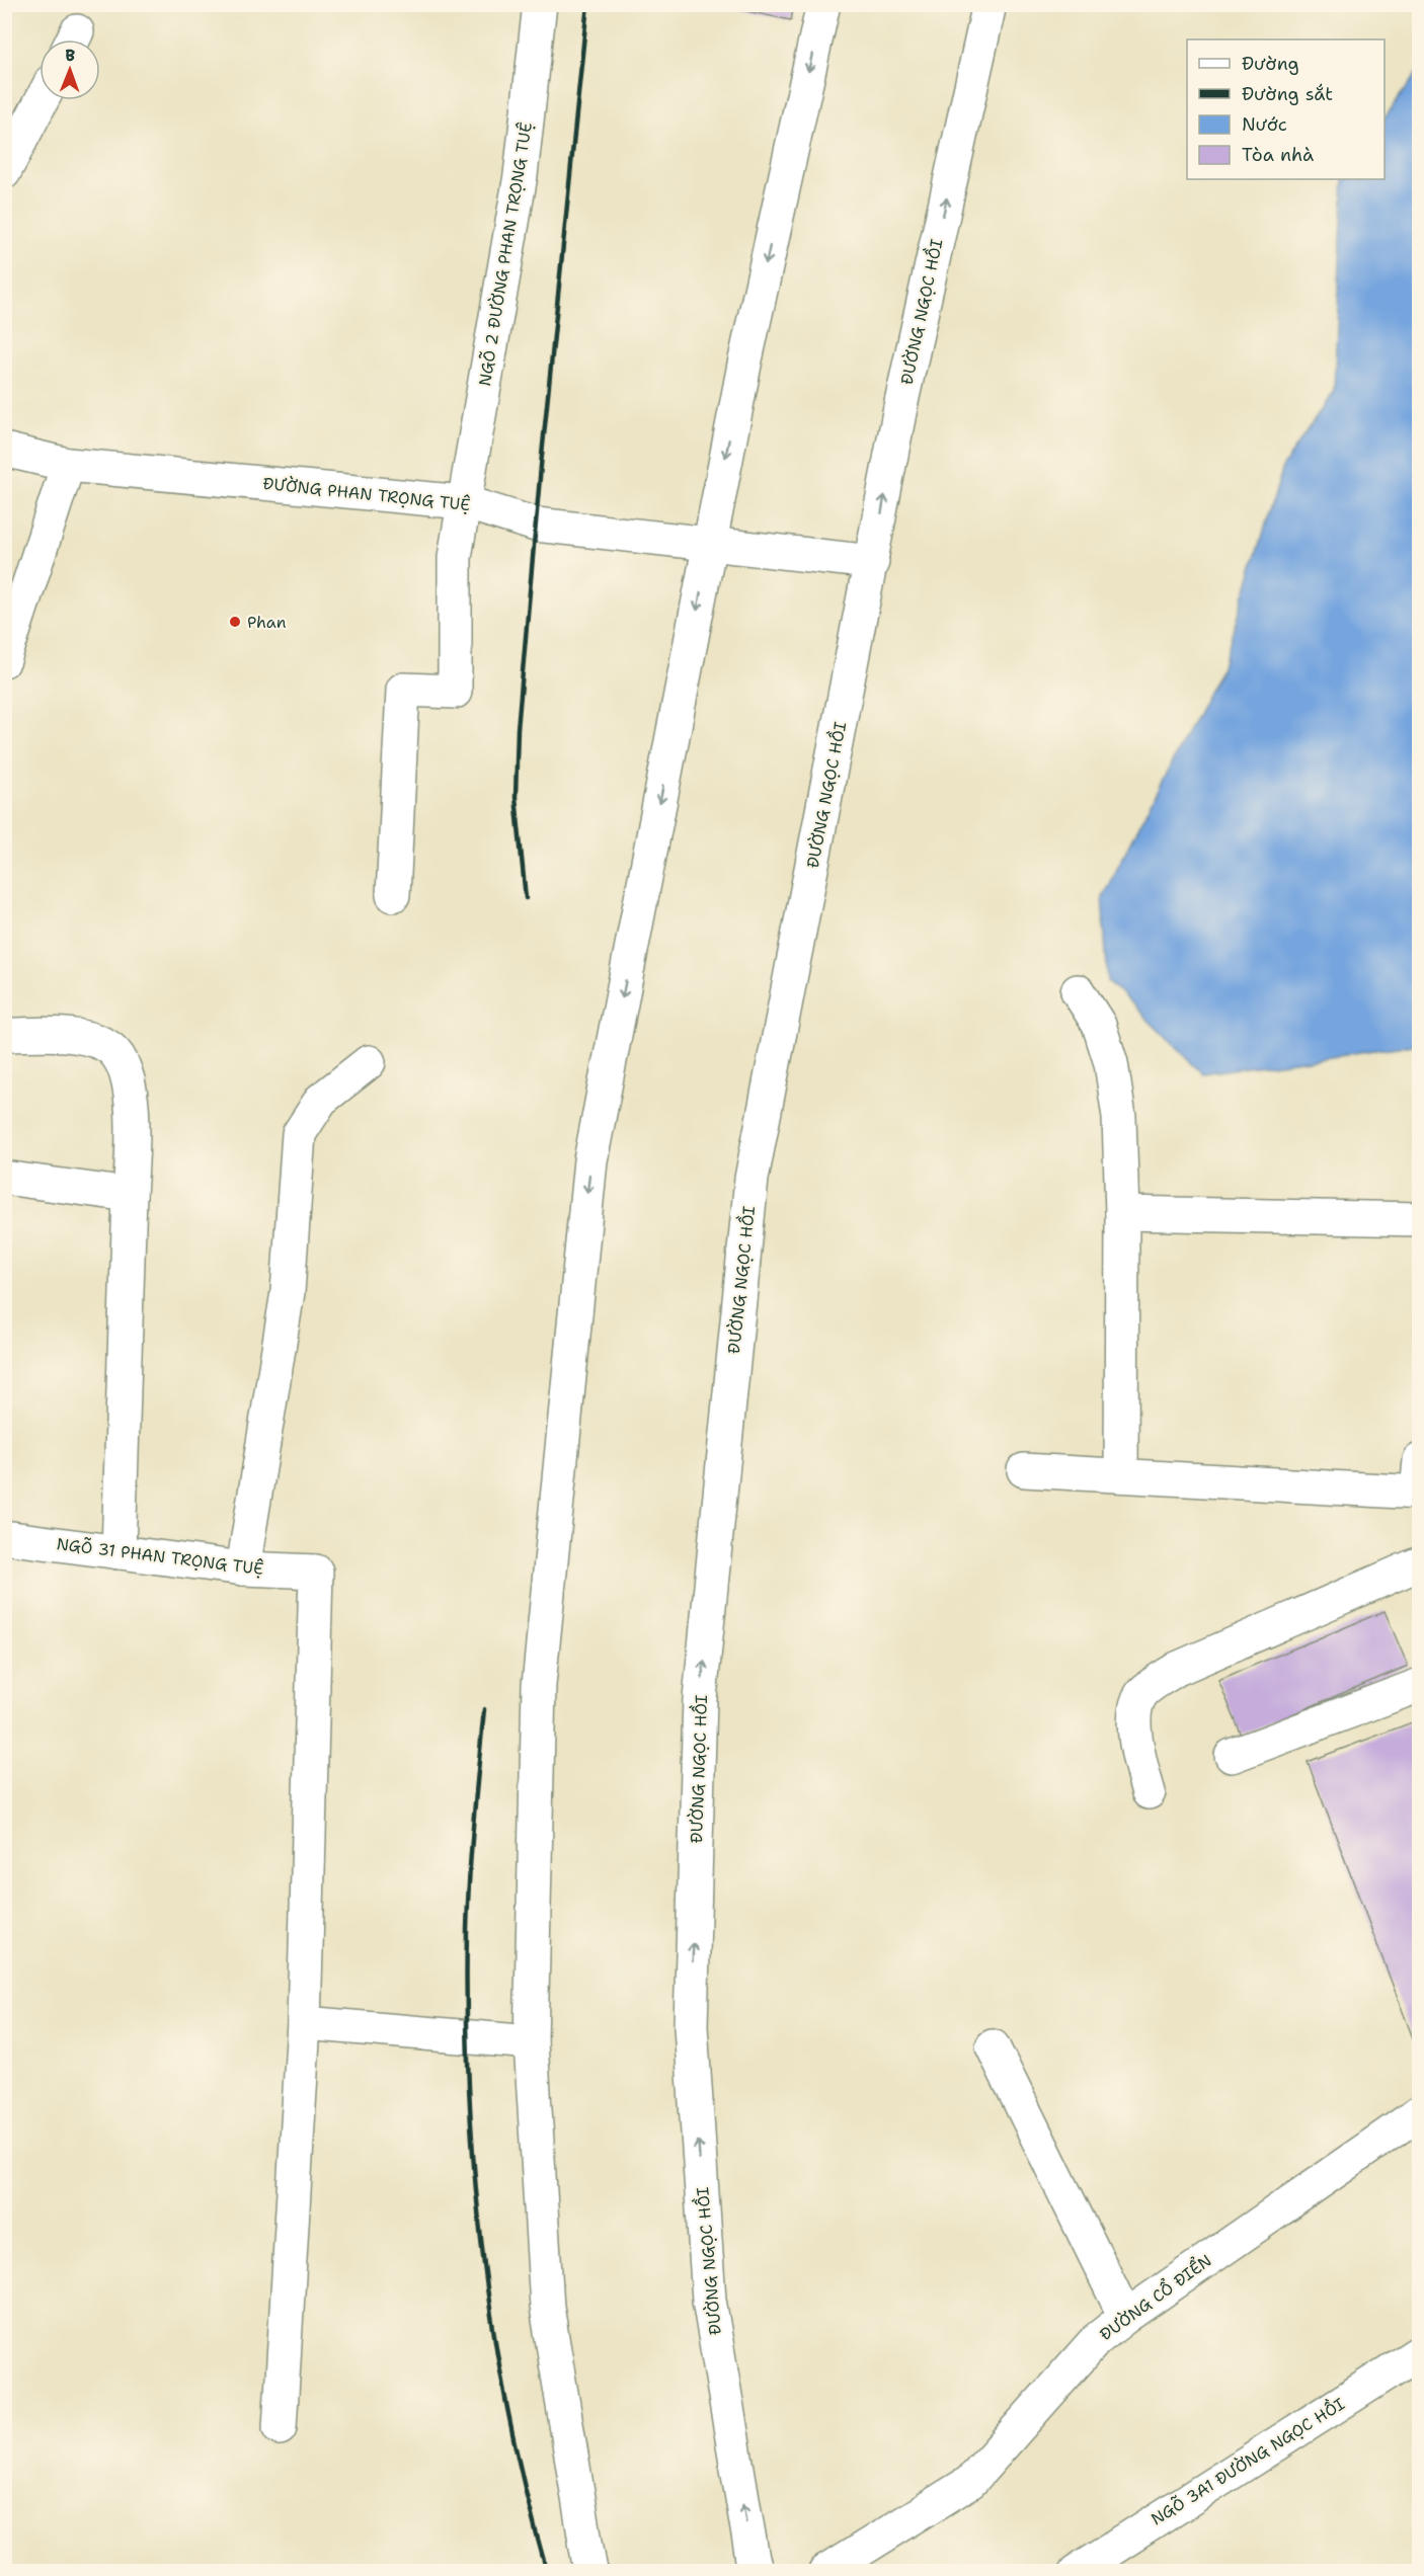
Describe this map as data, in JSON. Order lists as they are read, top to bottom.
{
  "streets": {
    "main road": [
      "NGÕ 2 ĐƯỜNG PHAN TRỌNG TUỆ",
      "ĐƯỜNG NGỌC HỒI",
      "ĐƯỜNG PHAN TRỌNG TUỆ",
      "NGÕ 31 PHAN TRỌNG TUỆ",
      "ĐƯỜNG CỔ ĐIỂN",
      "NGÕ 3A1 ĐƯỜNG NGỌC HỒI"
    ]
  },
  "crossings": [
    ["NGÕ 2 ĐƯỜNG PHAN TRỌNG TUỆ", "ĐƯỜNG PHAN TRỌNG TUỆ"],
    ["ĐƯỜNG NGỌC HỒI", "ĐƯỜNG PHAN TRỌNG TUỆ"]
  ],
  "places": ["Phan"],
  "legend": [
    "Đường",
    "Đường sắt",
    "Nước",
    "Tòa nhà"
  ],
  "north": "top"
}
